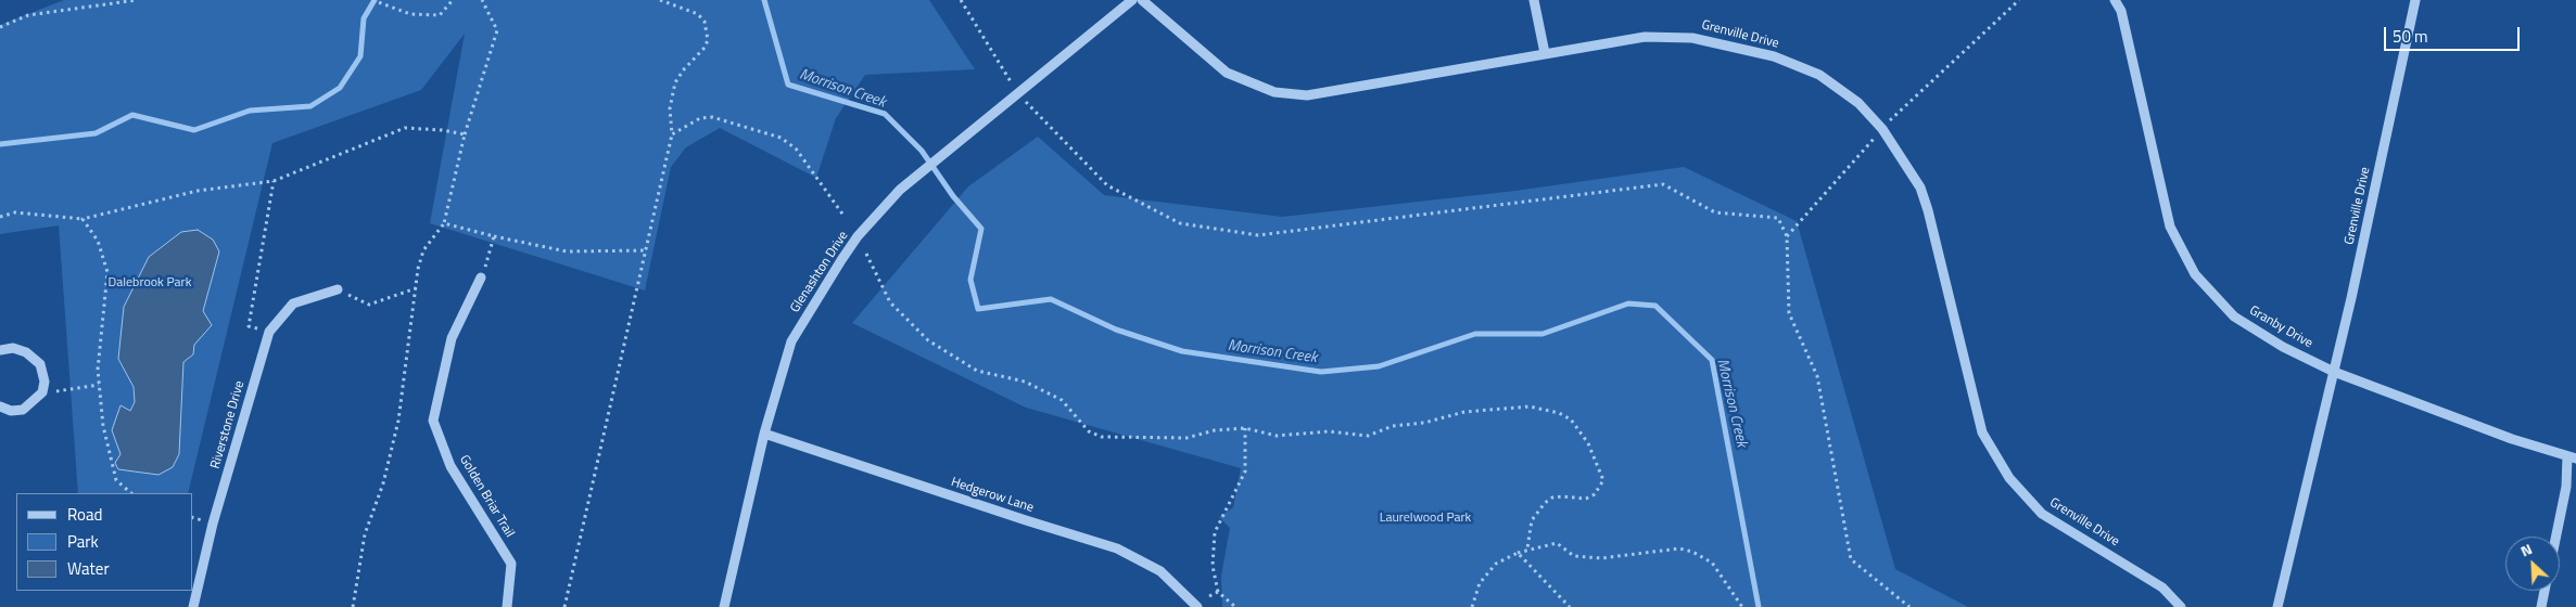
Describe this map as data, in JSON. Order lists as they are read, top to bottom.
{
  "streets": {
    "street": [
      "Grenville Drive",
      "Glenashton Drive",
      "Granby Drive",
      "Riverstone Drive",
      "Hedgerow Lane",
      "Golden Briar Trail"
    ]
  },
  "crossings": [
    ["Grenville Drive", "Granby Drive"],
    ["Glenashton Drive", "Hedgerow Lane"]
  ],
  "water": ["Morrison Creek"],
  "parks": ["Dalebrook Park", "Laurelwood Park"],
  "legend": ["Road", "Park", "Water"],
  "scale_bar": "50 m",
  "north": "top left"
}
